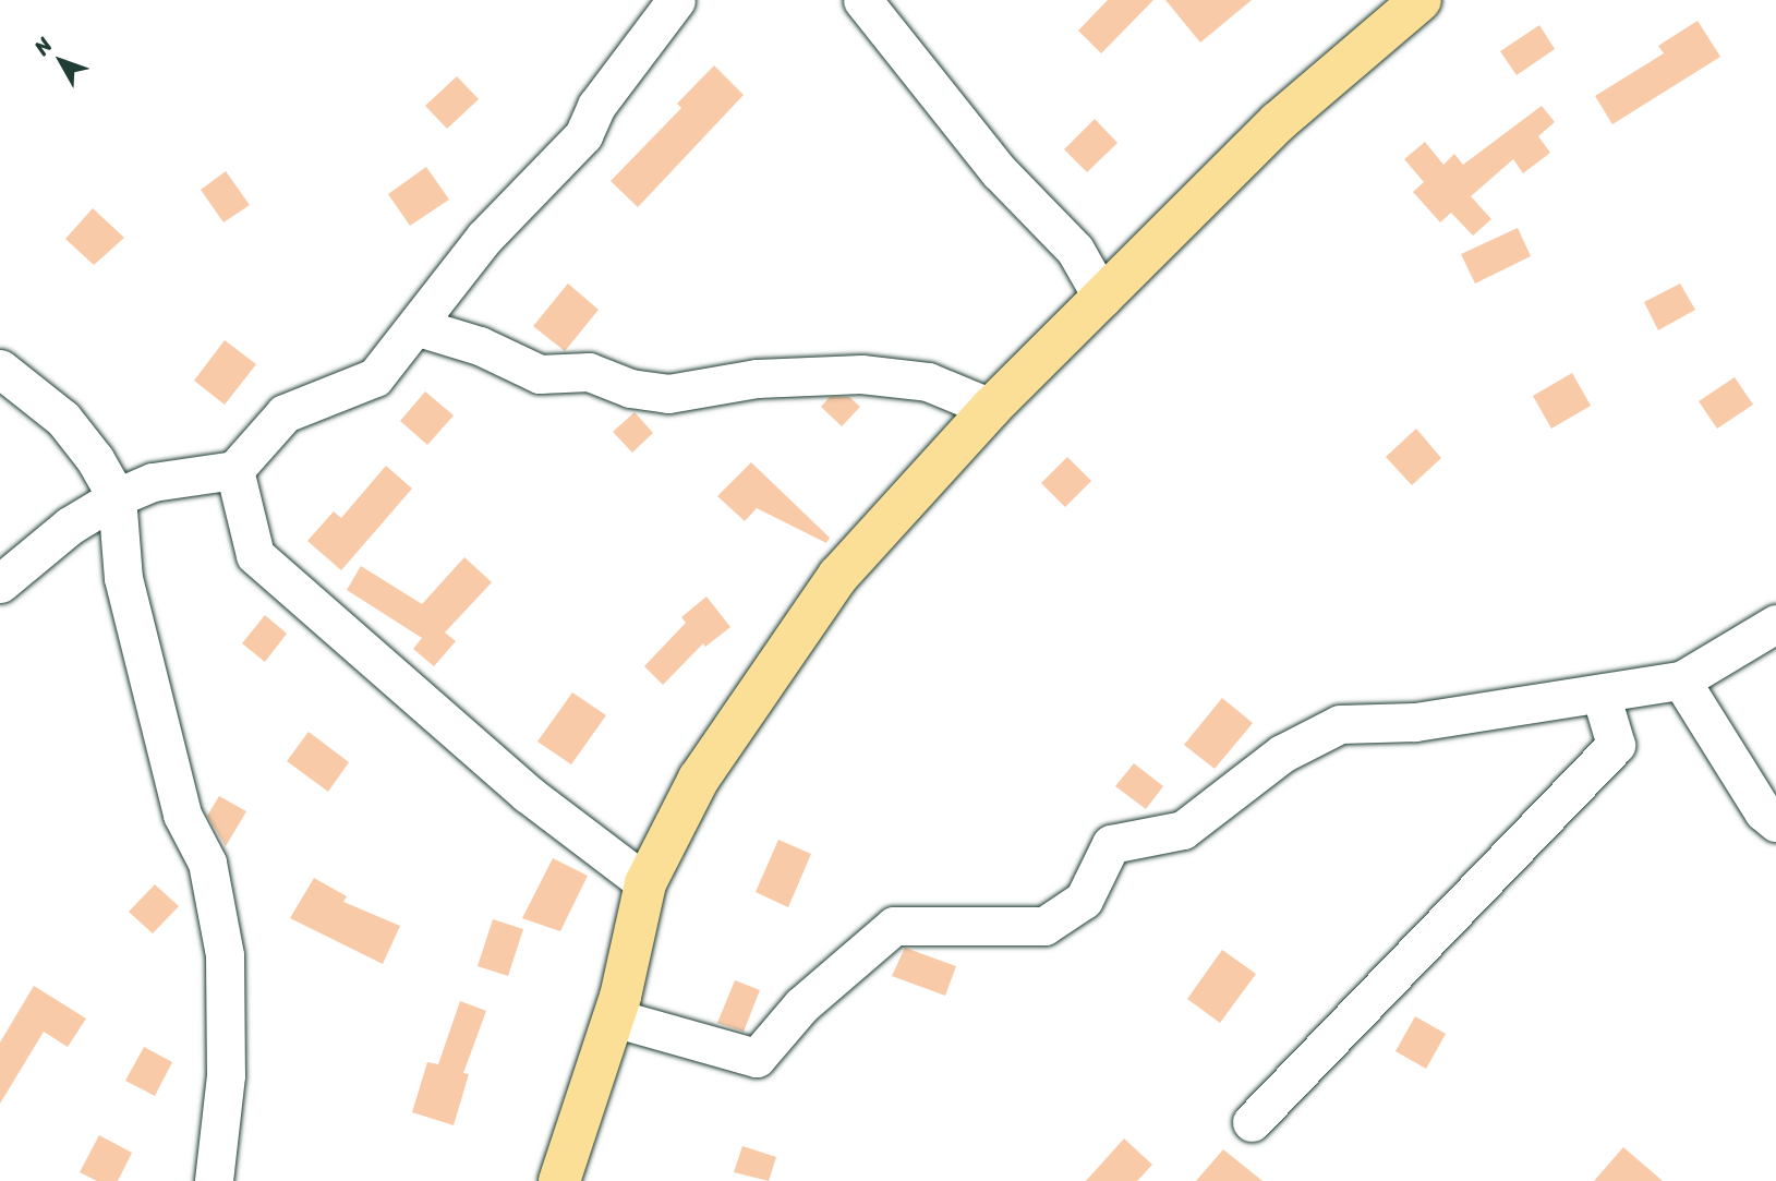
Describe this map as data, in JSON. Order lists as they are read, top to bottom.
{
  "north": "top left"
}
